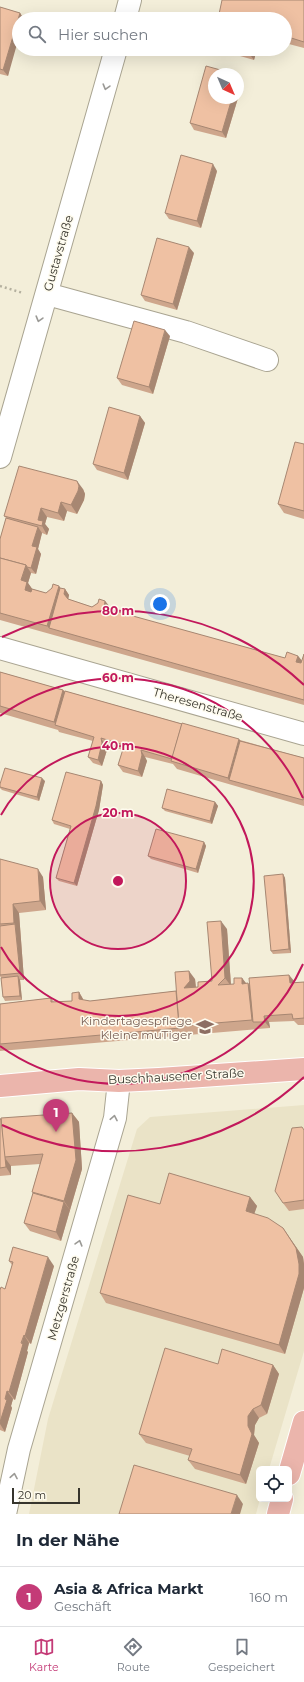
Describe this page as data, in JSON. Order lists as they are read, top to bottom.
{
  "streets": {
    "main road": ["Buschhausener Straße"],
    "street": ["Gustavstraße", "Theresenstraße", "Metzgerstraße"]
  },
  "crossings": [
    ["Buschhausener Straße", "Metzgerstraße"]
  ],
  "one_way": ["Gustavstraße", "Metzgerstraße"],
  "places": {
    "school or university": ["Kindertagespflege Kleine muTiger"]
  },
  "scale_bar": "20 m",
  "north": "bottom right",
  "page": {
    "search": "Hier suchen",
    "pins": "1",
    "scale": "20 m",
    "heading": "In der Nähe",
    "list": [
      {
        "mark": "1",
        "name": "Asia & Africa Markt",
        "note": "Geschäft",
        "value": "160 m"
      }
    ],
    "nav": ["Karte", "Route", "Gespeichert"]
  },
  "rings": [
    "80 m",
    "60 m",
    "40 m",
    "20 m"
  ]
}
